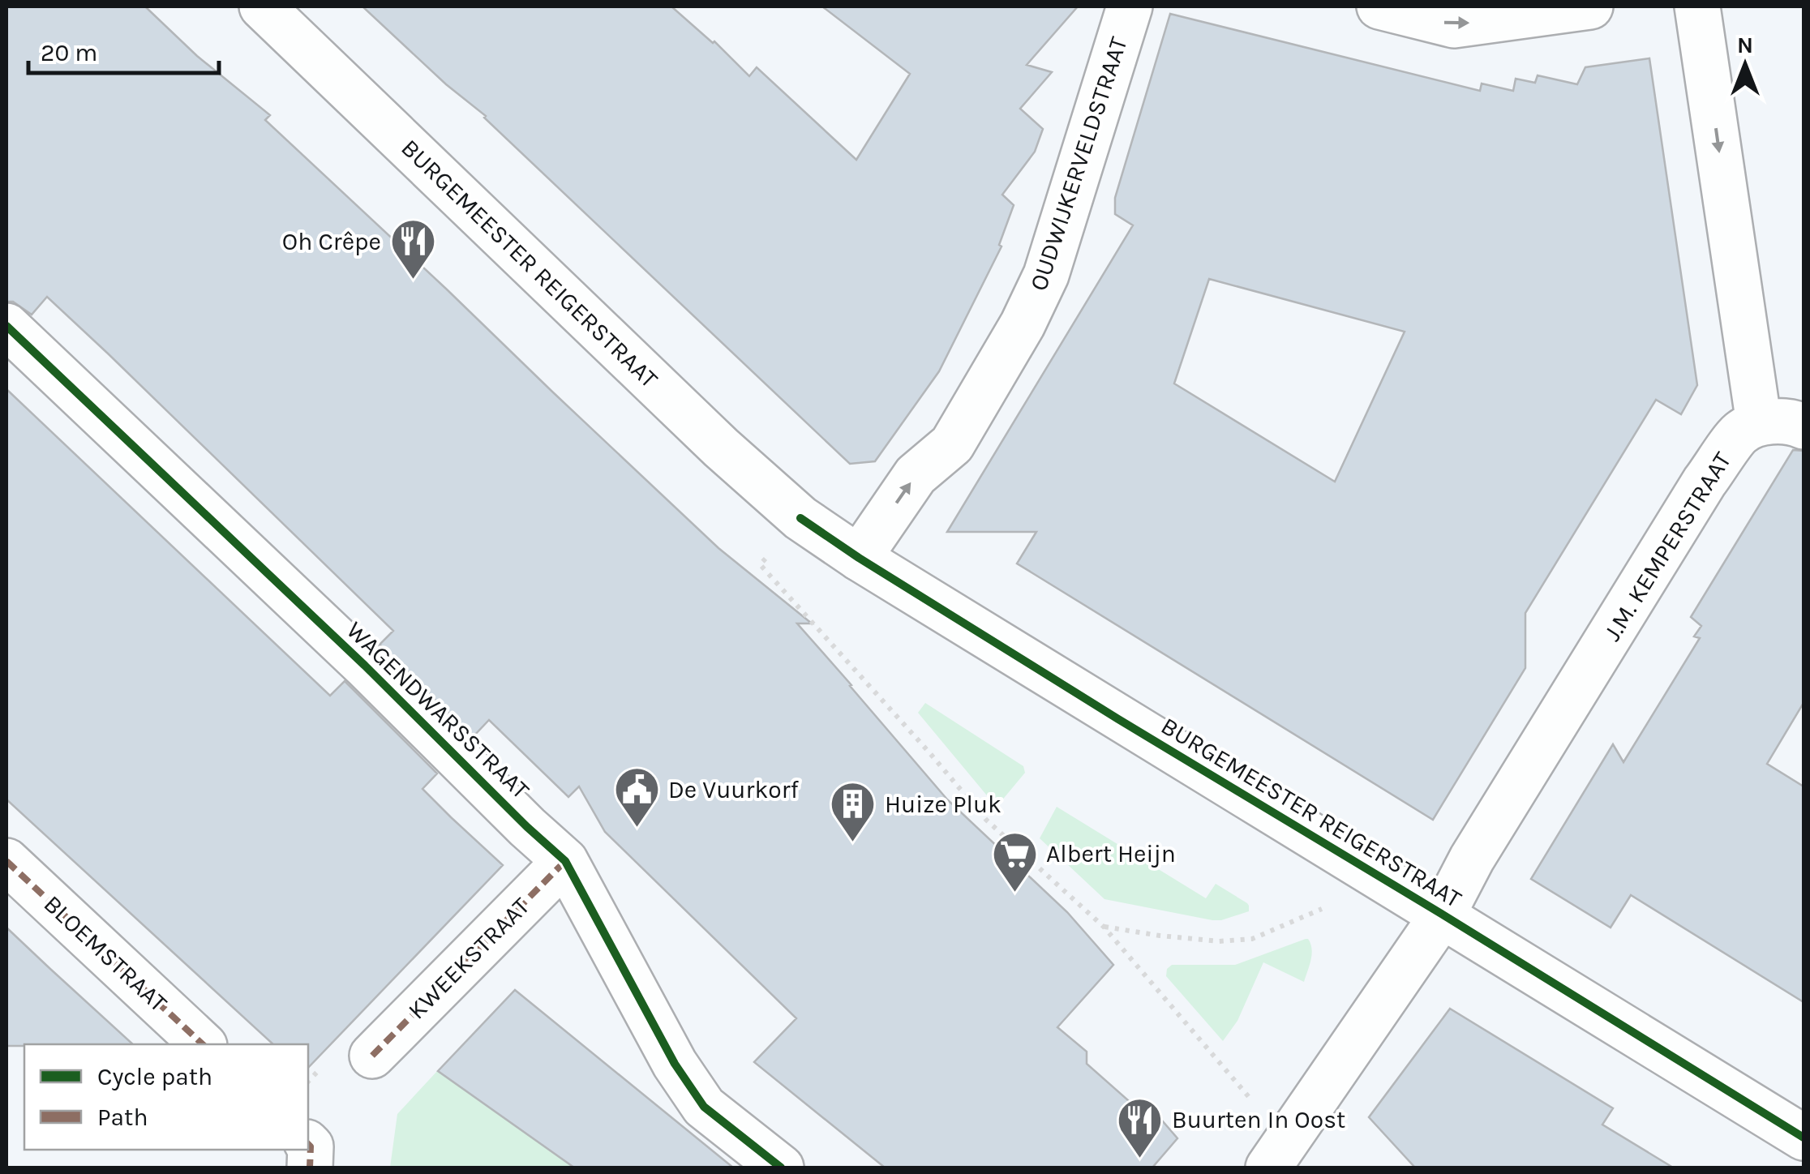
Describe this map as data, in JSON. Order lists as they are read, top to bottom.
{
  "streets": {
    "street": [
      "OUDWIJKERVELDSTRAAT",
      "BURGEMEESTER REIGERSTRAAT",
      "J.M. KEMPERSTRAAT",
      "WAGENDWARSSTRAAT",
      "BLOEMSTRAAT",
      "KWEEKSTRAAT"
    ]
  },
  "crossings": [
    ["OUDWIJKERVELDSTRAAT", "BURGEMEESTER REIGERSTRAAT"],
    ["BURGEMEESTER REIGERSTRAAT", "J.M. KEMPERSTRAAT"],
    ["WAGENDWARSSTRAAT", "KWEEKSTRAAT"]
  ],
  "one_way": ["OUDWIJKERVELDSTRAAT"],
  "places": {
    "restaurant": ["Oh Crêpe", "Buurten In Oost"],
    "public building": ["De Vuurkorf"],
    "building": ["Huize Pluk"],
    "supermarket": ["Albert Heijn"]
  },
  "legend": ["Cycle path", "Path"],
  "scale_bar": "20 m",
  "north": "top"
}
